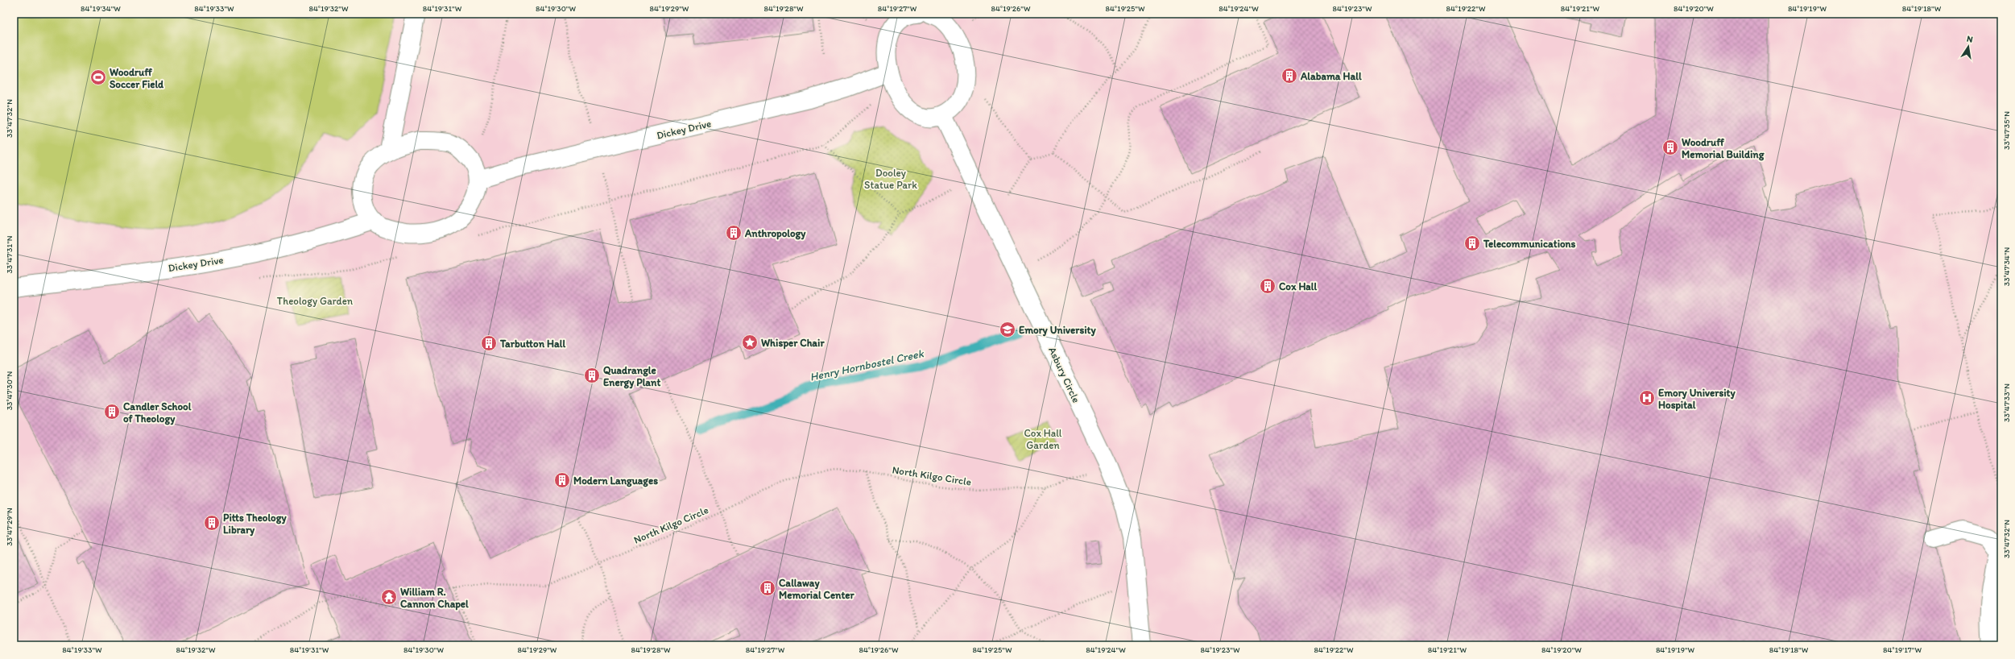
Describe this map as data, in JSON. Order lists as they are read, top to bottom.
{
  "streets": {
    "street": ["Dickey Drive", "Asbury Circle"],
    "path": ["North Kilgo Circle"]
  },
  "crossings": [
    ["Asbury Circle", "North Kilgo Circle"]
  ],
  "water": ["Henry Hornbostel Creek"],
  "parks": ["Dooley Statue Park", "Theology Garden", "Cox Hall Garden"],
  "places": {
    "building": [
      "Alabama Hall",
      "Woodruff Memorial Building",
      "Anthropology",
      "Telecommunications",
      "Cox Hall",
      "Tarbutton Hall",
      "Quadrangle Energy Plant",
      "Candler School of Theology",
      "Modern Languages",
      "Pitts Theology Library",
      "Callaway Memorial Center"
    ],
    "sports": ["Woodruff Soccer Field"],
    "school or university": ["Emory University"],
    "place": ["Whisper Chair"],
    "hospital": ["Emory University Hospital"],
    "temple": ["William R. Cannon Chapel"]
  },
  "north": "top",
  "coordinates": [
    "84°19'34\"W",
    "84°19'33\"W",
    "84°19'32\"W",
    "84°19'31\"W",
    "84°19'30\"W",
    "84°19'29\"W",
    "84°19'28\"W",
    "84°19'27\"W",
    "84°19'26\"W",
    "84°19'25\"W",
    "84°19'24\"W",
    "84°19'23\"W",
    "84°19'22\"W",
    "84°19'21\"W",
    "84°19'20\"W",
    "84°19'19\"W",
    "84°19'18\"W",
    "33°47'32\"N",
    "33°47'35\"N",
    "33°47'31\"N",
    "33°47'34\"N",
    "33°47'30\"N",
    "33°47'33\"N",
    "33°47'29\"N",
    "84°19'17\"W"
  ]
}
